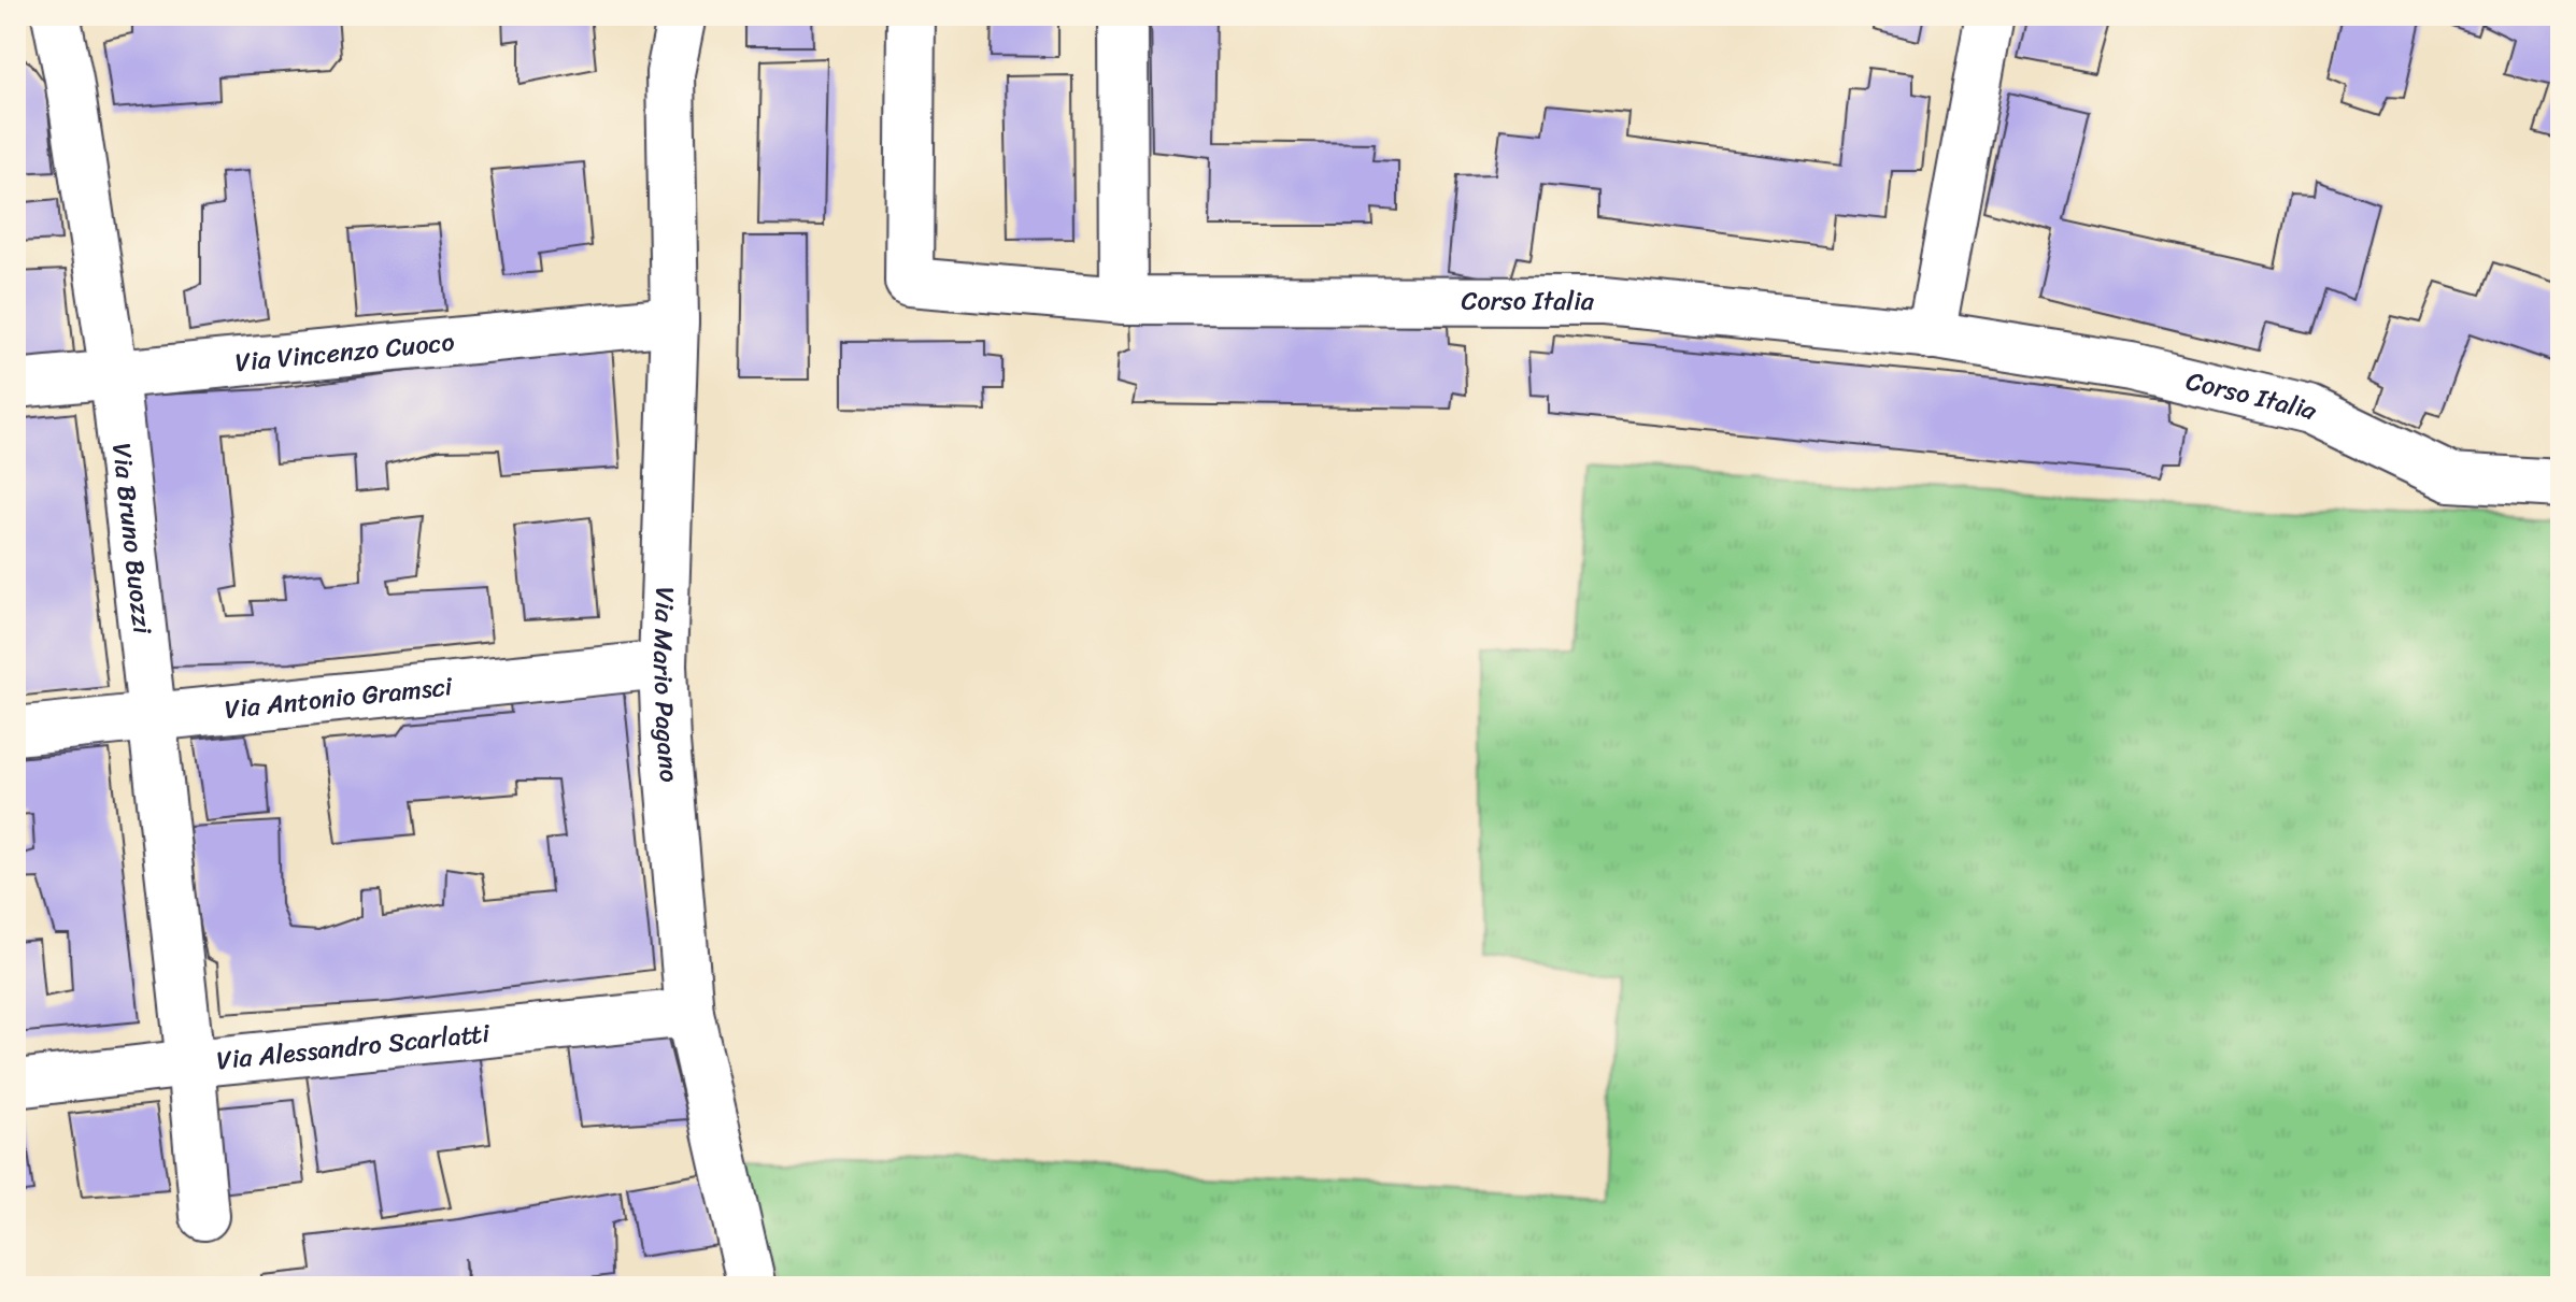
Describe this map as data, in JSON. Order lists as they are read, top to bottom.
{
  "streets": {
    "street": [
      "Corso Italia",
      "Via Vincenzo Cuoco",
      "Via Bruno Buozzi",
      "Via Mario Pagano",
      "Via Antonio Gramsci",
      "Via Alessandro Scarlatti"
    ]
  },
  "crossings": [
    ["Via Vincenzo Cuoco", "Via Bruno Buozzi"],
    ["Via Vincenzo Cuoco", "Via Mario Pagano"],
    ["Via Bruno Buozzi", "Via Antonio Gramsci"],
    ["Via Bruno Buozzi", "Via Alessandro Scarlatti"],
    ["Via Mario Pagano", "Via Antonio Gramsci"],
    ["Via Mario Pagano", "Via Alessandro Scarlatti"]
  ]
}
